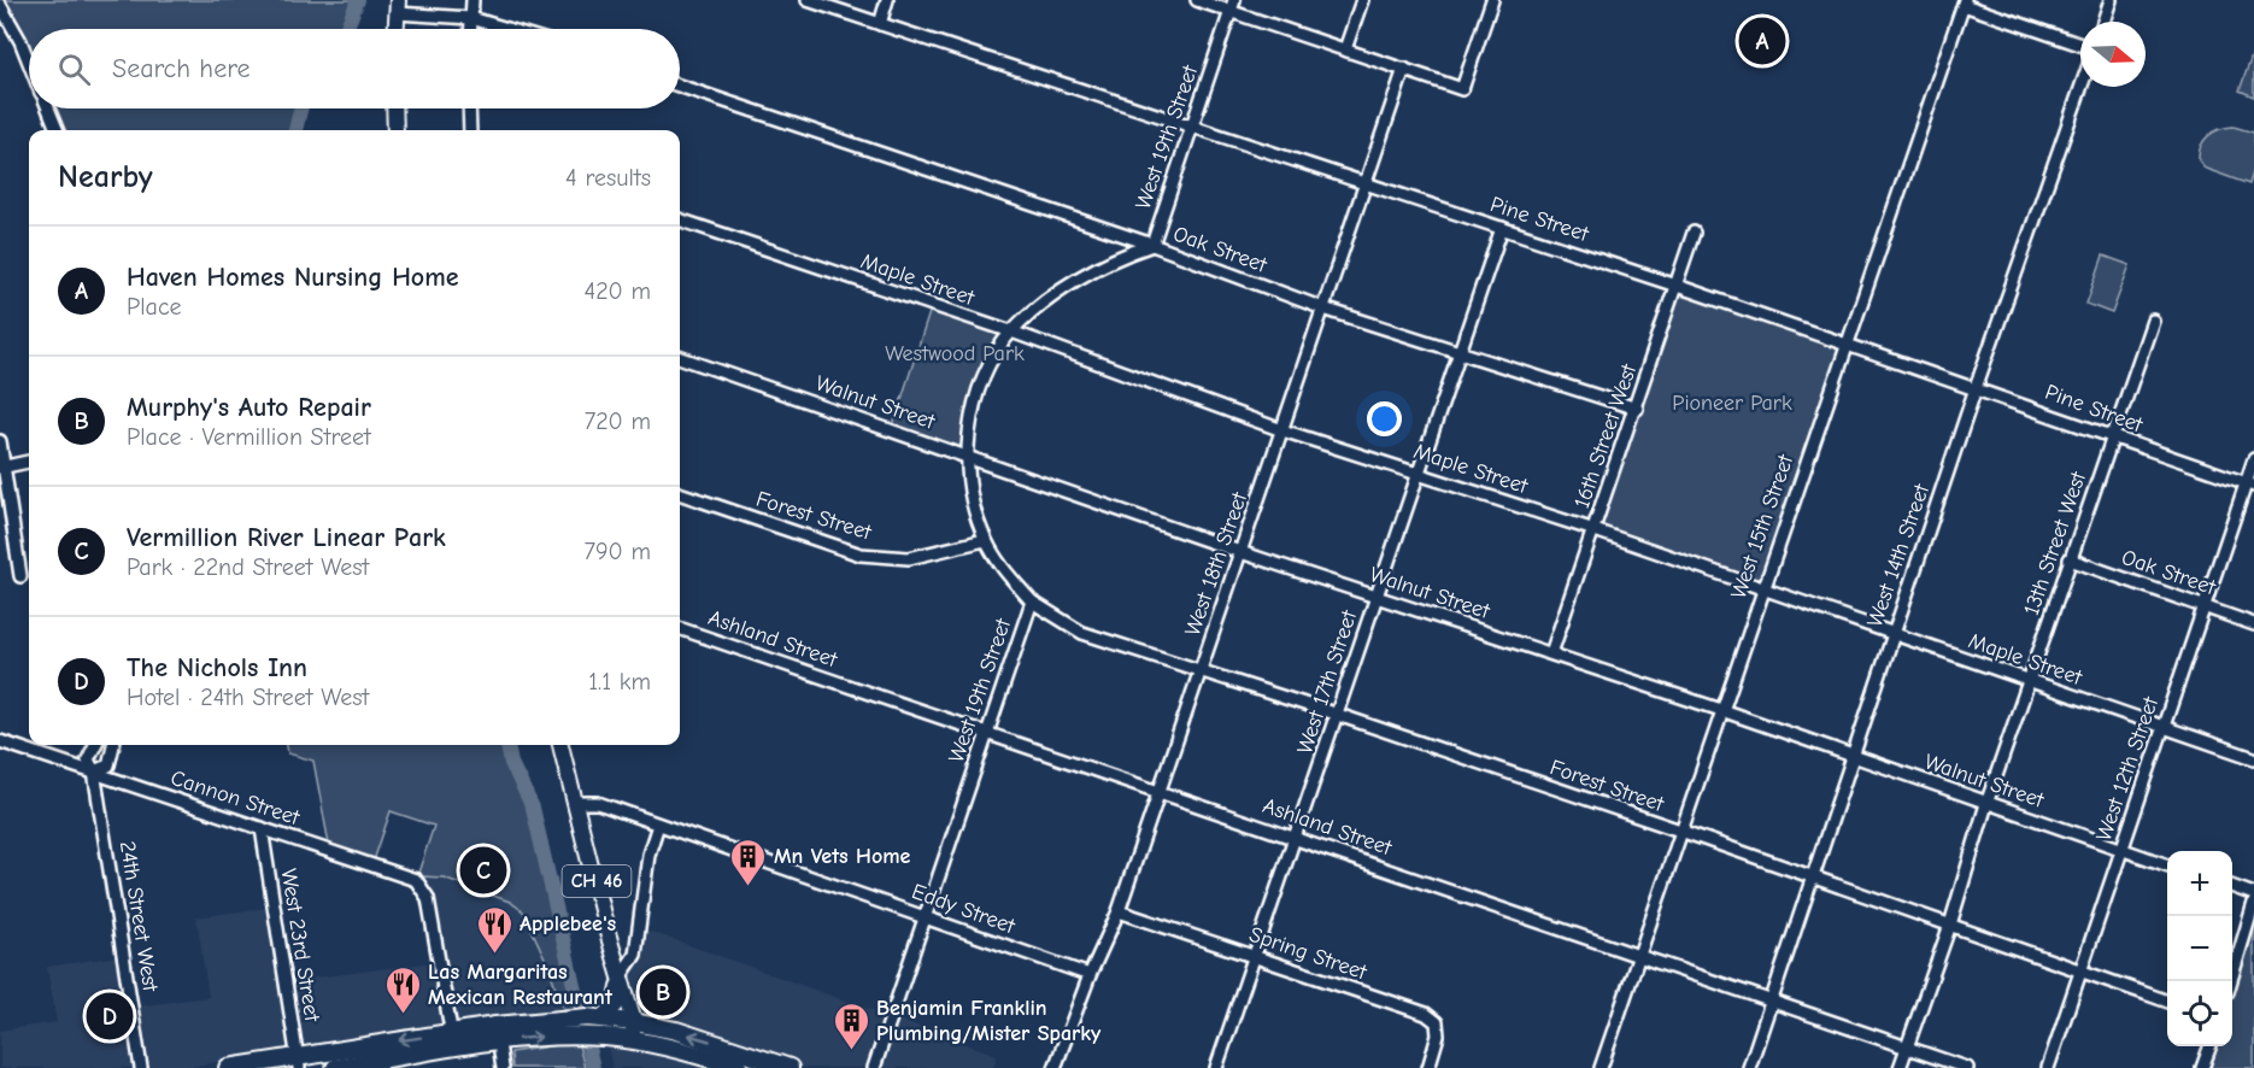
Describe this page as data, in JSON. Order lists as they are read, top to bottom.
{
  "streets": {
    "main road": ["CH 46"],
    "street": [
      "West 19th Street",
      "Pine Street",
      "Oak Street",
      "Maple Street",
      "Walnut Street",
      "16th Street West",
      "Forest Street",
      "West 15th Street",
      "13th Street West",
      "West 14th Street",
      "West 18th Street",
      "Ashland Street",
      "West 17th Street",
      "West 12th Street",
      "Cannon Street",
      "Eddy Street",
      "24th Street West",
      "West 23rd Street",
      "Spring Street"
    ]
  },
  "crossings": [
    ["West 19th Street", "Pine Street"],
    ["West 19th Street", "Oak Street"],
    ["West 19th Street", "Maple Street"],
    ["West 19th Street", "Walnut Street"],
    ["West 19th Street", "Forest Street"],
    ["West 19th Street", "Ashland Street"],
    ["West 19th Street", "Eddy Street"],
    ["Pine Street", "16th Street West"],
    ["Pine Street", "West 15th Street"],
    ["Pine Street", "13th Street West"],
    ["Pine Street", "West 14th Street"],
    ["Pine Street", "West 18th Street"],
    ["Pine Street", "West 17th Street"],
    ["Pine Street", "West 12th Street"],
    ["Oak Street", "16th Street West"],
    ["Oak Street", "13th Street West"],
    ["Oak Street", "West 18th Street"],
    ["Oak Street", "West 17th Street"],
    ["Oak Street", "West 12th Street"],
    ["Maple Street", "16th Street West"],
    ["Maple Street", "West 15th Street"],
    ["Maple Street", "13th Street West"],
    ["Maple Street", "West 14th Street"],
    ["Maple Street", "West 18th Street"],
    ["Maple Street", "West 17th Street"],
    ["Maple Street", "West 12th Street"],
    ["Walnut Street", "16th Street West"],
    ["Walnut Street", "West 15th Street"],
    ["Walnut Street", "13th Street West"],
    ["Walnut Street", "West 14th Street"],
    ["Walnut Street", "West 18th Street"],
    ["Walnut Street", "West 17th Street"],
    ["Walnut Street", "West 12th Street"],
    ["Forest Street", "West 15th Street"],
    ["Forest Street", "13th Street West"],
    ["Forest Street", "West 14th Street"],
    ["Forest Street", "West 18th Street"],
    ["Forest Street", "West 17th Street"],
    ["Forest Street", "West 12th Street"],
    ["West 15th Street", "Ashland Street"],
    ["13th Street West", "Ashland Street"],
    ["West 14th Street", "Ashland Street"],
    ["West 18th Street", "Ashland Street"],
    ["West 18th Street", "Eddy Street"],
    ["West 18th Street", "Spring Street"],
    ["Ashland Street", "West 17th Street"],
    ["West 17th Street", "Spring Street"],
    ["Cannon Street", "24th Street West"],
    ["Cannon Street", "West 23rd Street"],
    ["CH 46", "Eddy Street"]
  ],
  "parks": ["Westwood Park", "Pioneer Park"],
  "places": {
    "building": ["Mn Vets Home", "Benjamin Franklin Plumbing/Mister Sparky"],
    "restaurant": ["Applebee's", "Las Margaritas Mexican Restaurant"]
  },
  "north": "right",
  "page": {
    "pins": [
      "A",
      "C",
      "B",
      "D"
    ],
    "search": "Search here",
    "heading": ["Nearby", "4 results"],
    "list": [
      {
        "mark": "A",
        "name": "Haven Homes Nursing Home",
        "note": "Place",
        "value": "420 m"
      },
      {
        "mark": "B",
        "name": "Murphy's Auto Repair",
        "note": "Place · Vermillion Street",
        "value": "720 m"
      },
      {
        "mark": "C",
        "name": "Vermillion River Linear Park",
        "note": "Park · 22nd Street West",
        "value": "790 m"
      },
      {
        "mark": "D",
        "name": "The Nichols Inn",
        "note": "Hotel · 24th Street West",
        "value": "1.1 km"
      }
    ],
    "map_buttons": ["+", "−"]
  }
}
